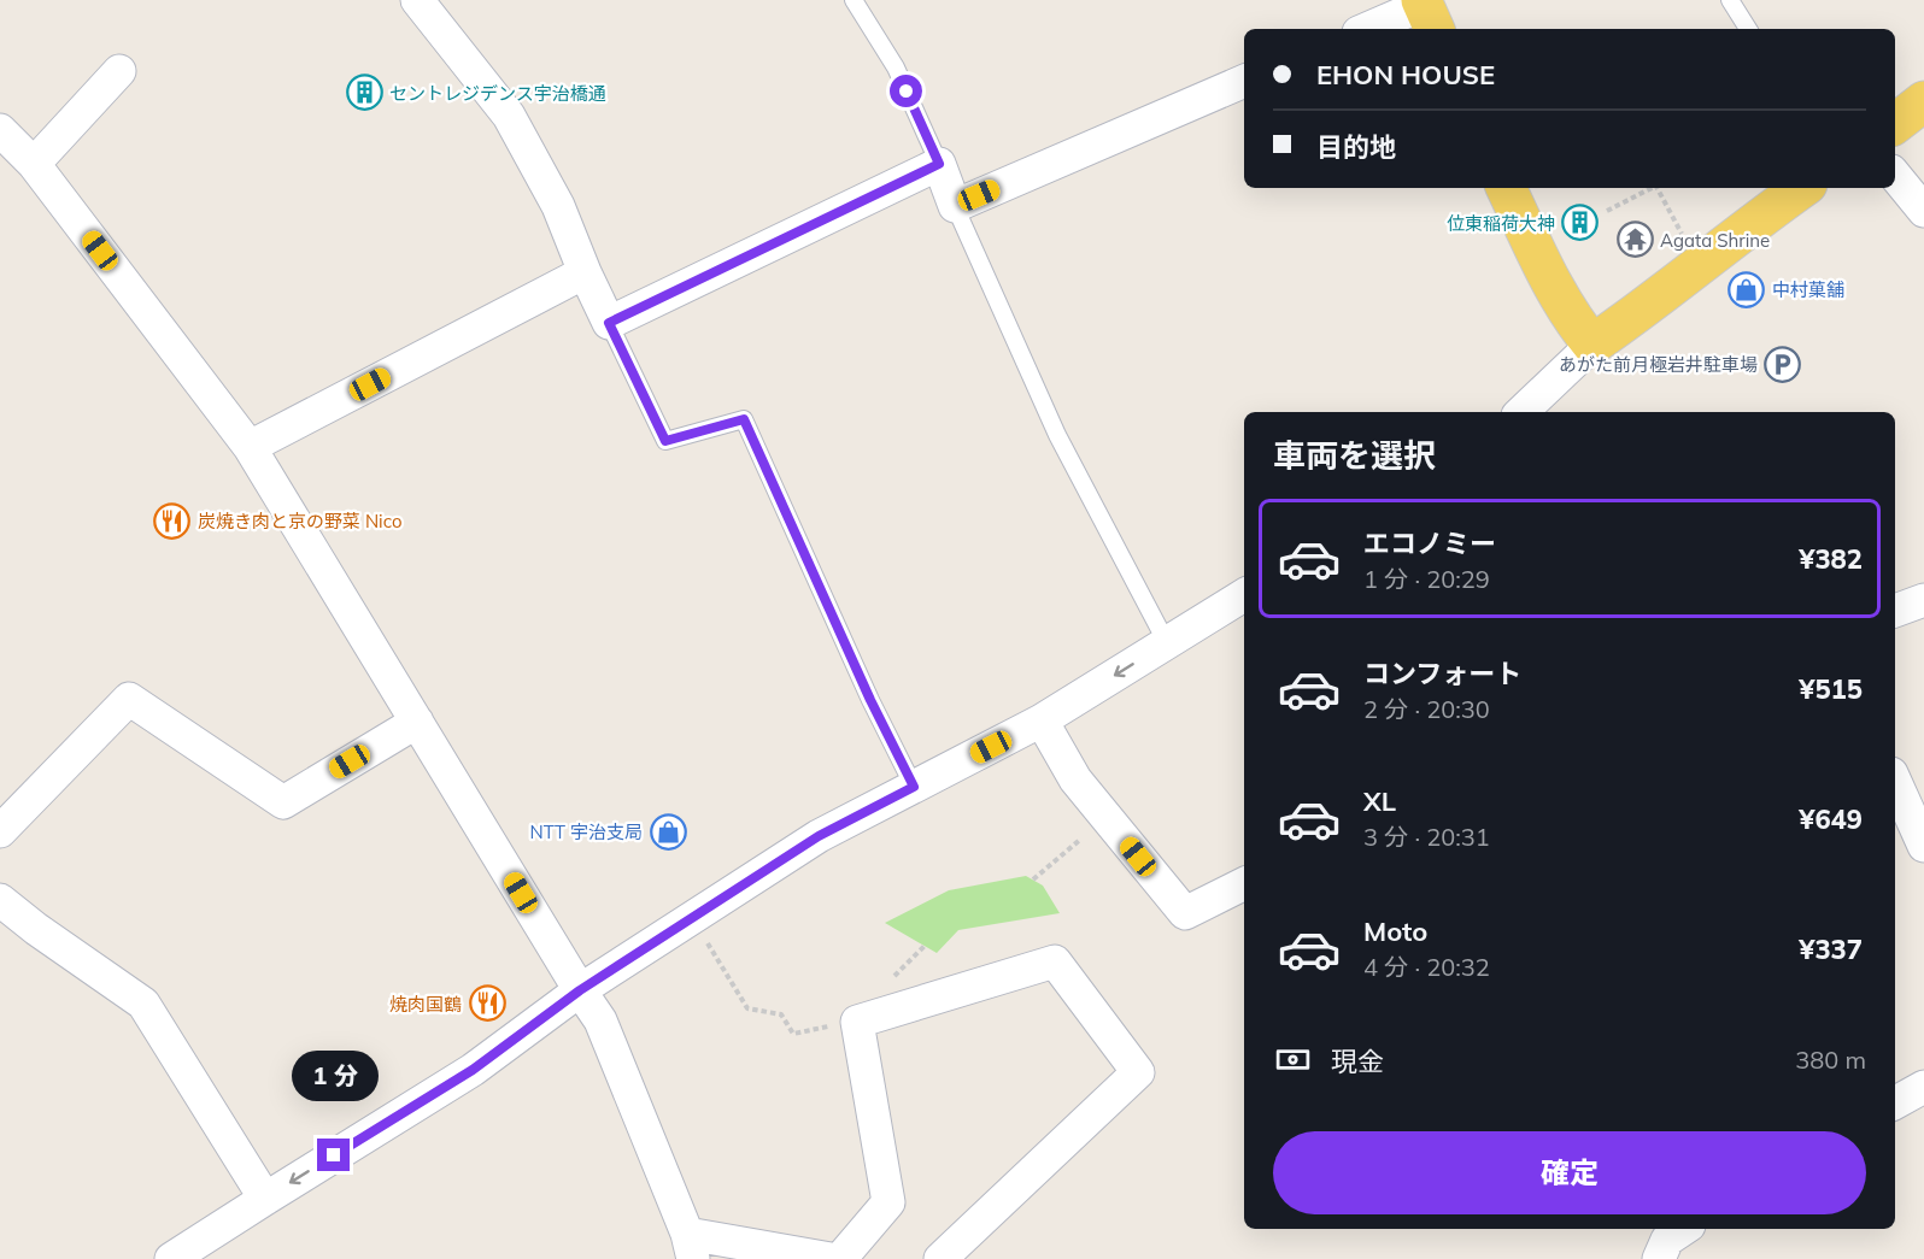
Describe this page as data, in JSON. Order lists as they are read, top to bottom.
{
  "places": {
    "building": ["セントレジデンス宇治橋通", "位東稲荷大神"],
    "temple": ["Agata Shrine"],
    "shop": ["中村菓舗", "NTT 宇治支局"],
    "parking": ["あがた前月極岩井駐車場"],
    "restaurant": ["炭焼き肉と京の野菜 Nico", "焼肉国鶴"]
  },
  "page": {
    "banner": ["EHON HOUSE", "目的地"],
    "heading": "車両を選択",
    "list": [
      {
        "name": "エコノミー",
        "note": "1 分 · 20:29",
        "value": "¥382"
      },
      {
        "name": "コンフォート",
        "note": "2 分 · 20:30",
        "value": "¥515"
      },
      {
        "name": "XL",
        "note": "3 分 · 20:31",
        "value": "¥649"
      },
      {
        "name": "Moto",
        "note": "4 分 · 20:32",
        "value": "¥337"
      }
    ],
    "pay": ["現金", "380 m"],
    "bubble": "1 分",
    "buttons": "確定"
  }
}
